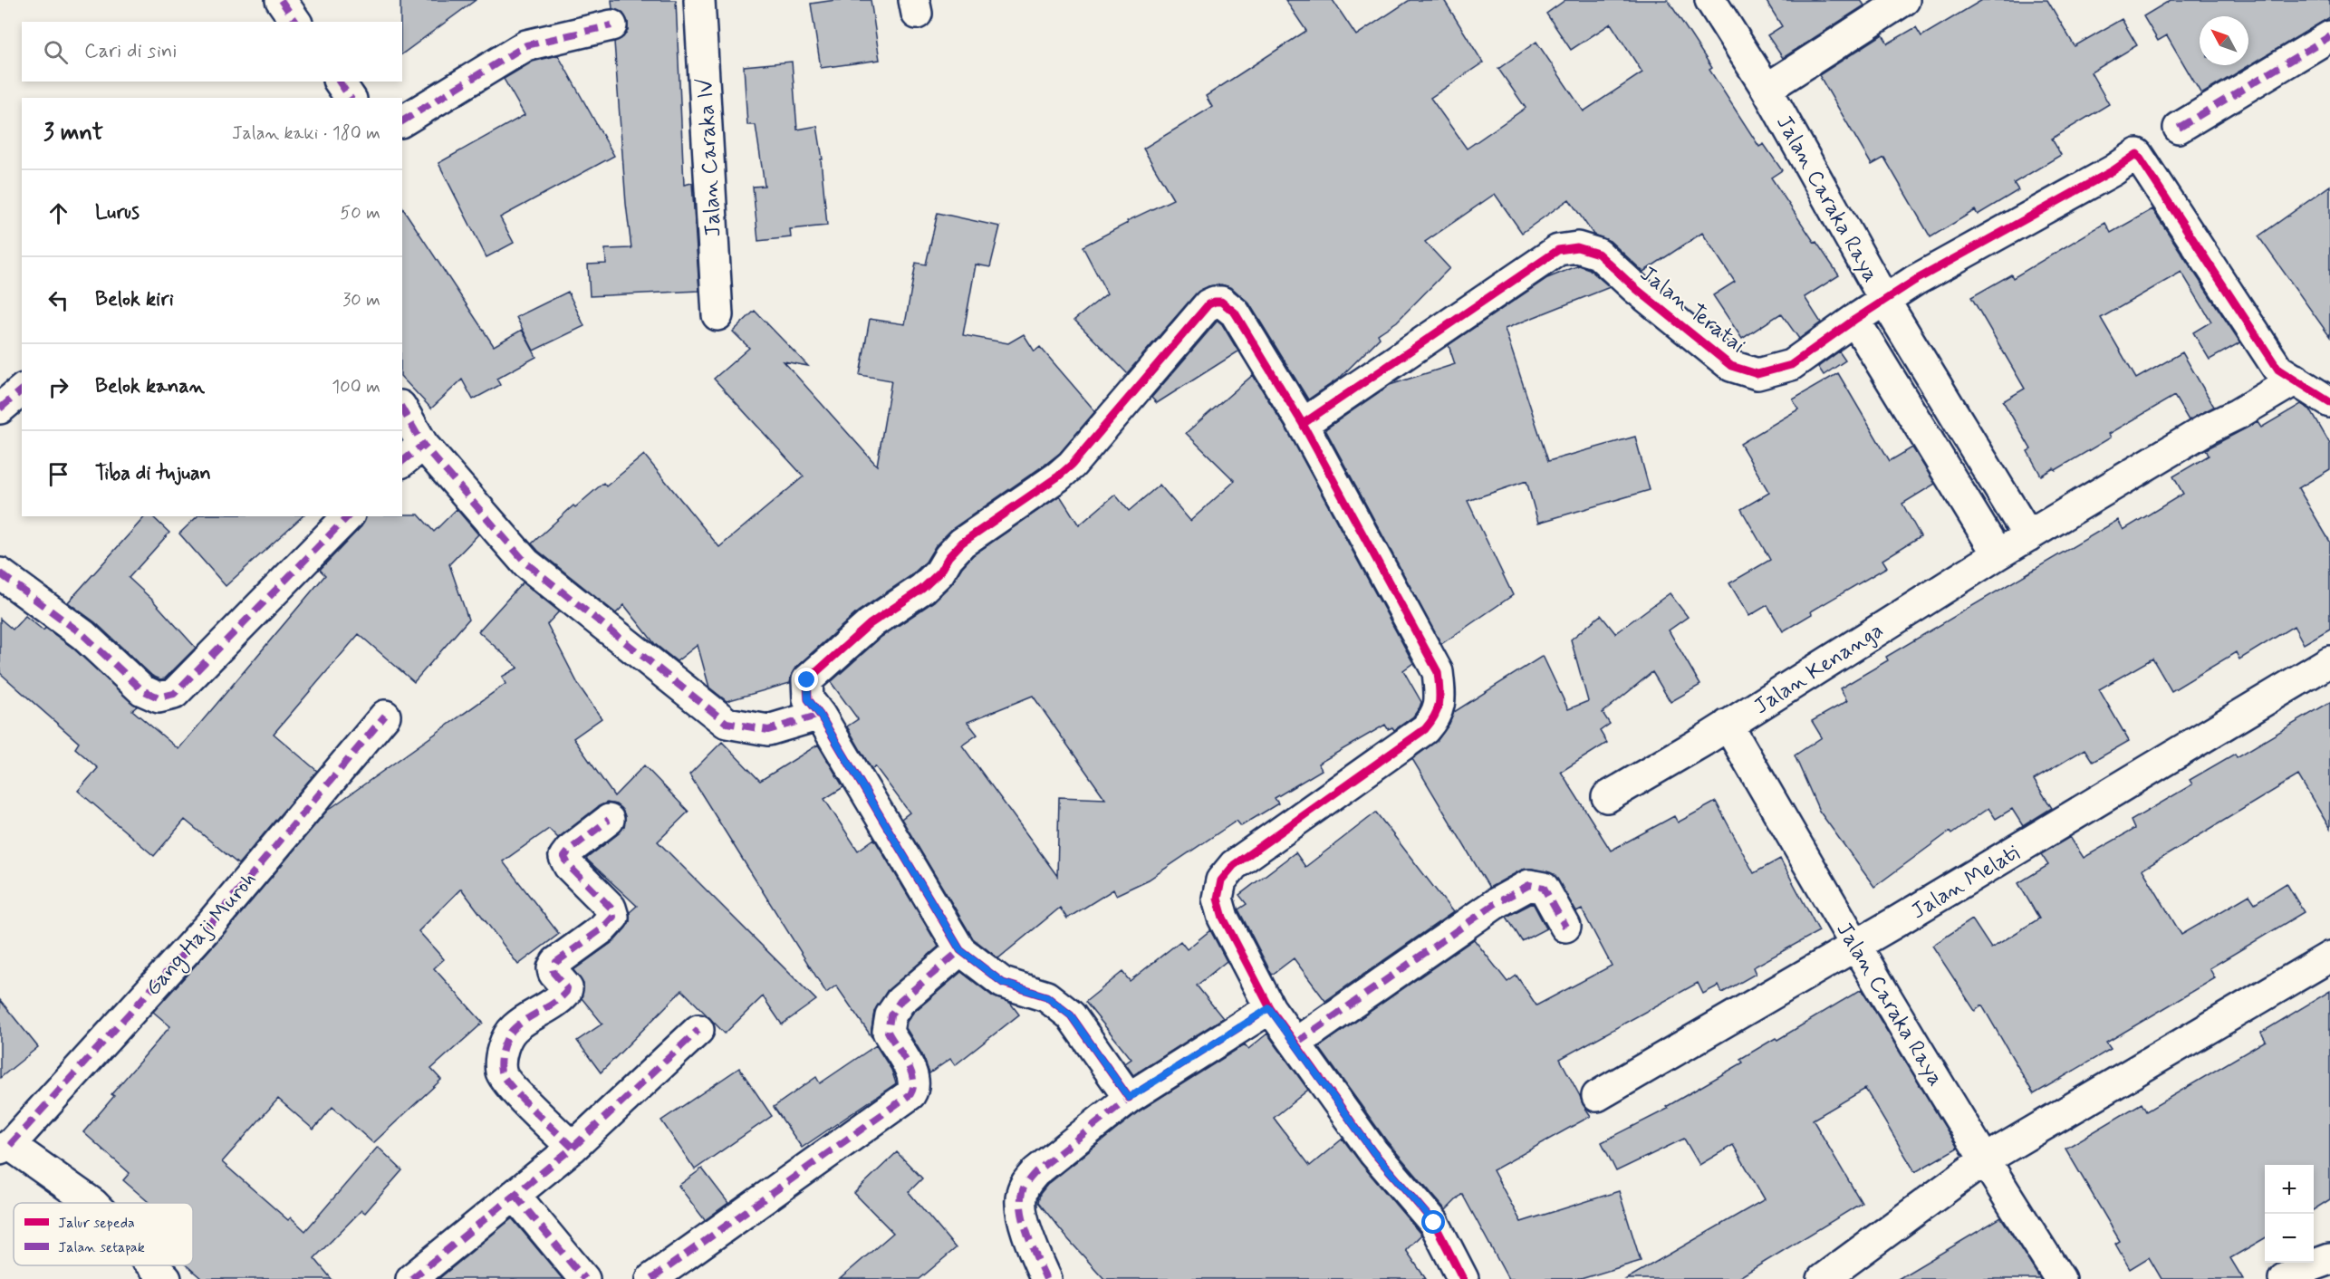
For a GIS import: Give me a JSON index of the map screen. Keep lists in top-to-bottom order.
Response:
{
  "streets": {
    "street": [
      "Jalan Caraka IV",
      "Jalan Caraka Raya",
      "Jalan Teratai",
      "Jalan Kenanga",
      "Jalan Melati",
      "Gang Haji Muroh"
    ]
  },
  "crossings": [
    ["Jalan Caraka Raya", "Jalan Teratai"],
    ["Jalan Caraka Raya", "Jalan Kenanga"],
    ["Jalan Caraka Raya", "Jalan Melati"],
    ["Jalan Teratai", "Jalan Kenanga"]
  ],
  "legend": ["Jalur sepeda", "Jalan setapak"],
  "north": "top left",
  "page": {
    "search": "Cari di sini",
    "heading": ["3 mnt", "Jalan kaki · 180 m"],
    "list": [
      ["Lurus", "50 m"],
      ["Belok kiri", "30 m"],
      ["Belok kanan", "100 m"],
      "Tiba di tujuan"
    ],
    "map_buttons": ["+", "−"]
  }
}
